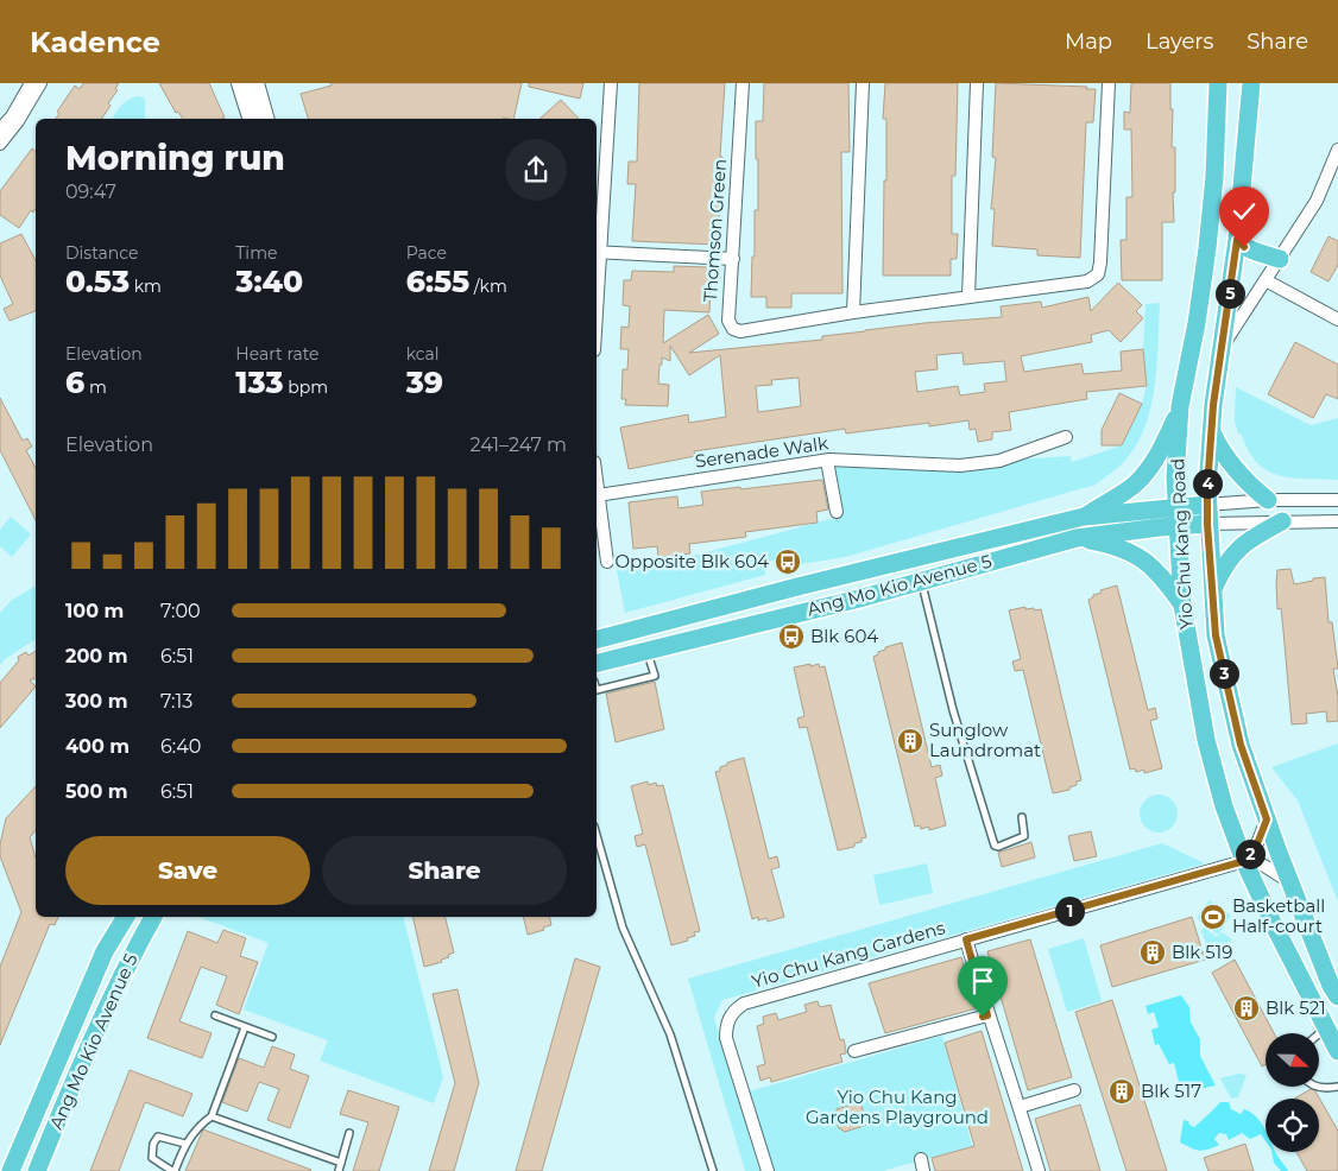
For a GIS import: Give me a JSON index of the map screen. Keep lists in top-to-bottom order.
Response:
{
  "streets": {
    "main road": ["Yio Chu Kang Road", "Ang Mo Kio Avenue 5"],
    "street": ["Thomson Green", "Serenade Walk", "Yio Chu Kang Gardens"]
  },
  "crossings": [
    ["Yio Chu Kang Road", "Ang Mo Kio Avenue 5"],
    ["Yio Chu Kang Road", "Yio Chu Kang Gardens"]
  ],
  "parks": ["Yio Chu Kang Gardens Playground"],
  "places": {
    "bus stop": ["Opposite Blk 604", "Blk 604"],
    "building": [
      "Sunglow Laundromat",
      "Blk 519",
      "Blk 521",
      "Blk 517"
    ],
    "sports": ["Basketball Half-court"]
  },
  "north": "right",
  "page": {
    "header": "Kadence",
    "nav": ["Map", "Layers", "Share"],
    "heading": ["Morning run", "09:47"],
    "stats": [
      ["Distance", "0.53 km"],
      ["Time", "3:40"],
      ["Pace", "6:55 /km"],
      ["Elevation", "6 m"],
      ["Heart rate", "133 bpm"],
      ["kcal", "39"]
    ],
    "pins": [
      "5",
      "4",
      "3",
      "2",
      "1"
    ],
    "chart": ["Elevation", "241–247 m"],
    "list": [
      {
        "name": "100 m",
        "note": "7:00"
      },
      {
        "name": "200 m",
        "note": "6:51"
      },
      {
        "name": "300 m",
        "note": "7:13"
      },
      {
        "name": "400 m",
        "note": "6:40"
      },
      {
        "name": "500 m",
        "note": "6:51"
      }
    ],
    "buttons": ["Save", "Share"]
  }
}
